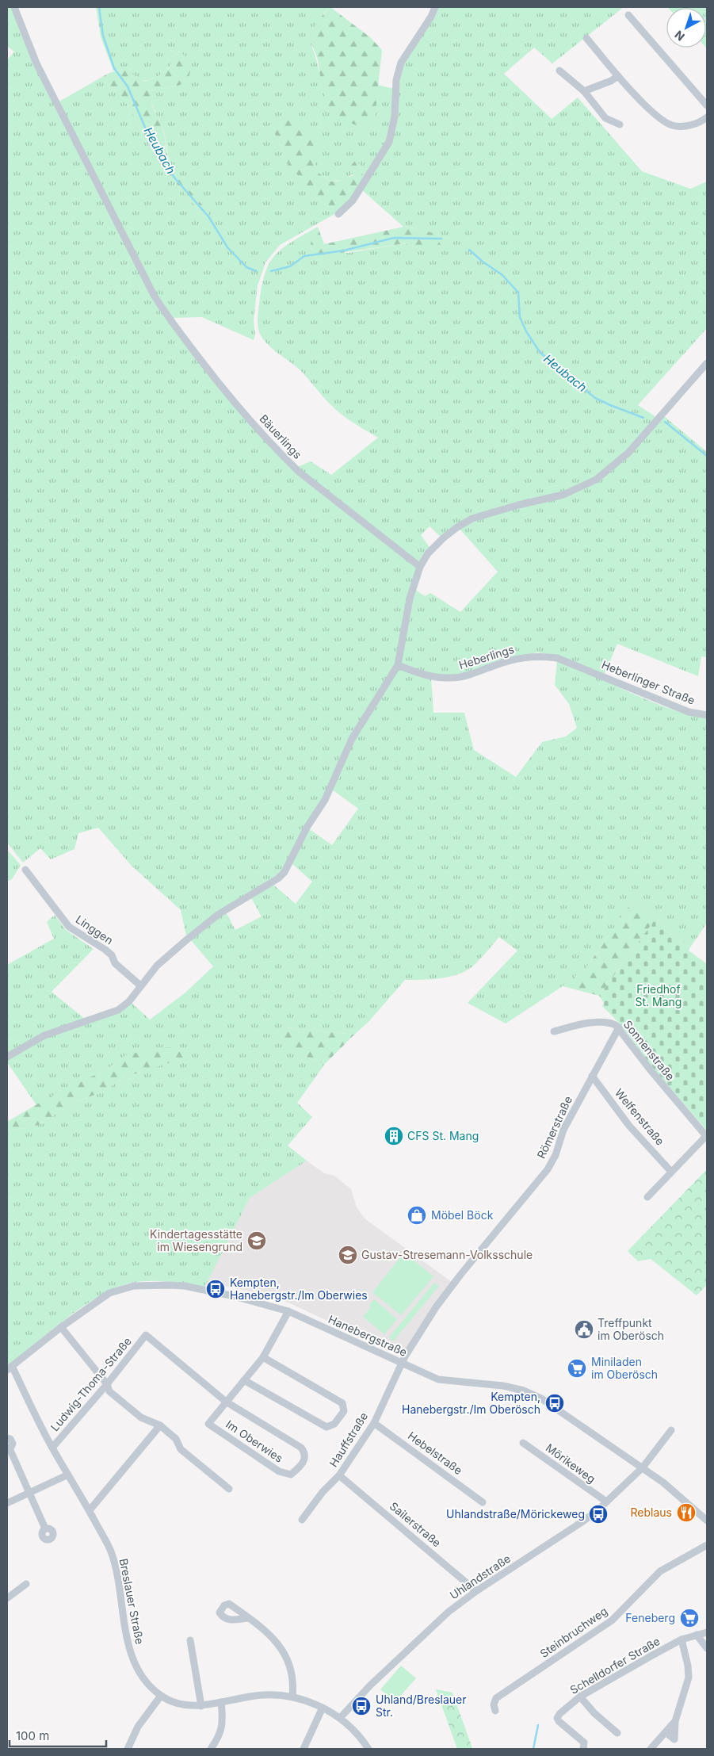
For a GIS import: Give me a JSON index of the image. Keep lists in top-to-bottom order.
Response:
{
  "streets": {
    "street": [
      "Bäuerlings",
      "Heberlings",
      "Heberlinger Straße",
      "Linggen",
      "Sonnenstraße",
      "Welfenstraße",
      "Römerstraße",
      "Hanebergstraße",
      "Ludwig-Thoma-Straße",
      "Hauffstraße",
      "Im Oberwies",
      "Hebelstraße",
      "Mörikeweg",
      "Sailerstraße",
      "Uhlandstraße",
      "Breslauer Straße",
      "Steinbruchweg",
      "Schelldorfer Straße"
    ]
  },
  "crossings": [
    ["Heberlings", "Heberlinger Straße"],
    ["Sonnenstraße", "Römerstraße"],
    ["Welfenstraße", "Römerstraße"],
    ["Römerstraße", "Hanebergstraße"],
    ["Römerstraße", "Hauffstraße"],
    ["Hanebergstraße", "Hauffstraße"],
    ["Hanebergstraße", "Im Oberwies"],
    ["Hanebergstraße", "Uhlandstraße"],
    ["Hanebergstraße", "Breslauer Straße"],
    ["Ludwig-Thoma-Straße", "Im Oberwies"],
    ["Ludwig-Thoma-Straße", "Breslauer Straße"],
    ["Hauffstraße", "Hebelstraße"],
    ["Hauffstraße", "Sailerstraße"],
    ["Mörikeweg", "Uhlandstraße"],
    ["Sailerstraße", "Uhlandstraße"],
    ["Uhlandstraße", "Breslauer Straße"]
  ],
  "water": ["Heubach"],
  "parks": ["Friedhof St. Mang"],
  "places": {
    "building": ["CFS St. Mang"],
    "shop": ["Möbel Böck"],
    "school or university": ["Kindertagesstätte im Wiesengrund", "Gustav-Stresemann-Volksschule"],
    "bus stop": [
      "Kempten, Hanebergstr./Im Oberwies",
      "Kempten, Hanebergstr./Im Oberösch",
      "Uhlandstraße/Mörickeweg",
      "Uhland/Breslauer Str."
    ],
    "public building": ["Treffpunkt im Oberösch"],
    "supermarket": ["Miniladen im Oberösch", "Feneberg"],
    "restaurant": ["Reblaus"]
  },
  "scale_bar": "100 m",
  "north": "bottom left"
}
